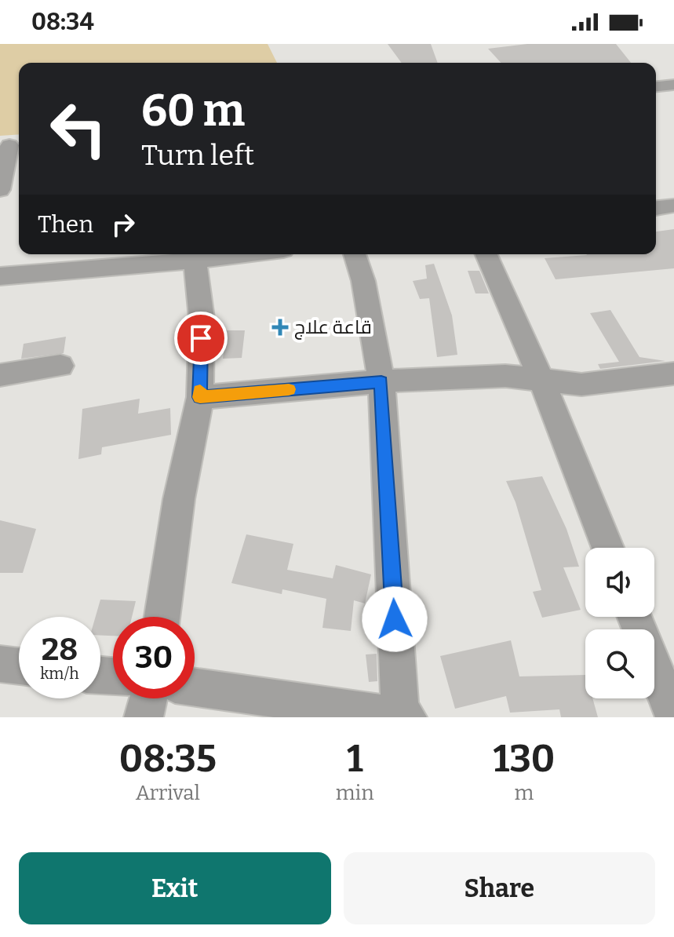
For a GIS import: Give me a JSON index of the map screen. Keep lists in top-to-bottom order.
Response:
{
  "places": {
    "health": ["قاعة علاج"]
  },
  "page": {
    "status": "08:34",
    "turn": ["60 m", "Turn left"],
    "then": "Then",
    "speed": "28 km/h",
    "limit": "30",
    "eta": [
      "08:35",
      "Arrival",
      "1",
      "min",
      "130",
      "m"
    ],
    "buttons": ["Exit", "Share"]
  }
}
